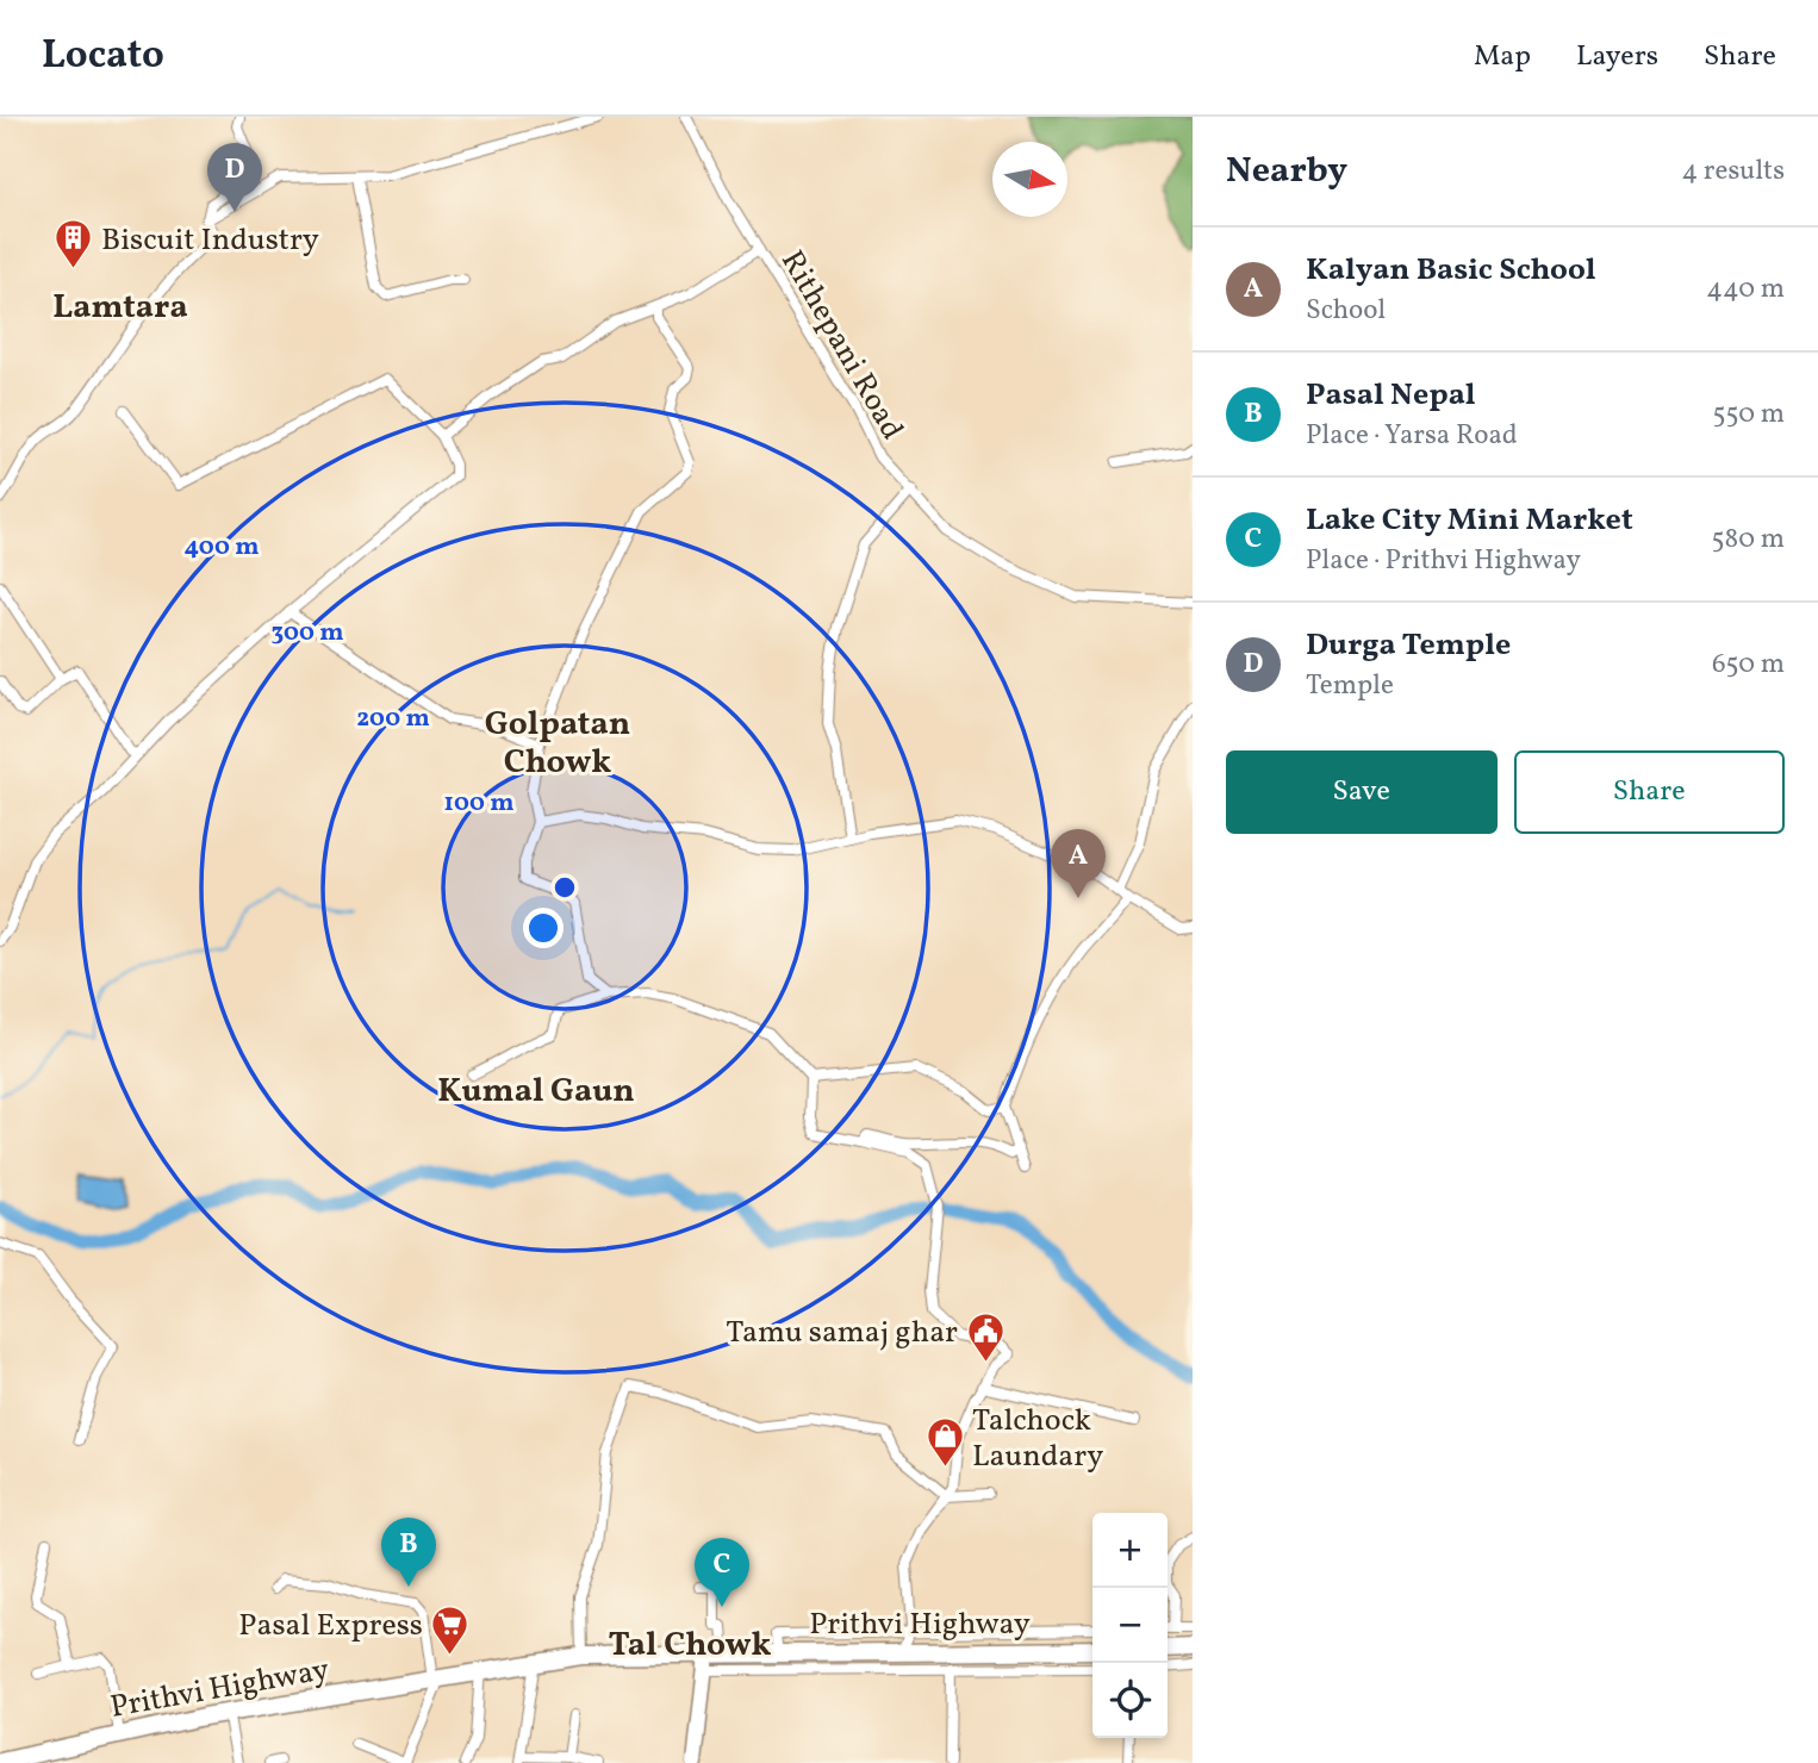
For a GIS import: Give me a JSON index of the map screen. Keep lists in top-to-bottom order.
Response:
{
  "streets": {
    "highway": ["Prithvi Highway"],
    "street": ["Rithepani Road"]
  },
  "districts": [
    "Lamtara",
    "Golpatan Chowk",
    "Kumal Gaun",
    "Tal Chowk"
  ],
  "places": {
    "building": ["Biscuit Industry"],
    "public building": ["Tamu samaj ghar"],
    "shop": ["Talchock Laundary"],
    "supermarket": ["Pasal Express"]
  },
  "north": "right",
  "page": {
    "header": "Locato",
    "nav": ["Map", "Layers", "Share"],
    "heading": ["Nearby", "4 results"],
    "pins": [
      "D",
      "A",
      "B",
      "C"
    ],
    "list": [
      {
        "mark": "A",
        "name": "Kalyan Basic School",
        "note": "School",
        "value": "440 m"
      },
      {
        "mark": "B",
        "name": "Pasal Nepal",
        "note": "Place · Yarsa Road",
        "value": "550 m"
      },
      {
        "mark": "C",
        "name": "Lake City Mini Market",
        "note": "Place · Prithvi Highway",
        "value": "580 m"
      },
      {
        "mark": "D",
        "name": "Durga Temple",
        "note": "Temple",
        "value": "650 m"
      }
    ],
    "buttons": ["Save", "Share"],
    "map_buttons": ["+", "−"]
  },
  "rings": [
    "400 m",
    "300 m",
    "200 m",
    "100 m"
  ]
}
